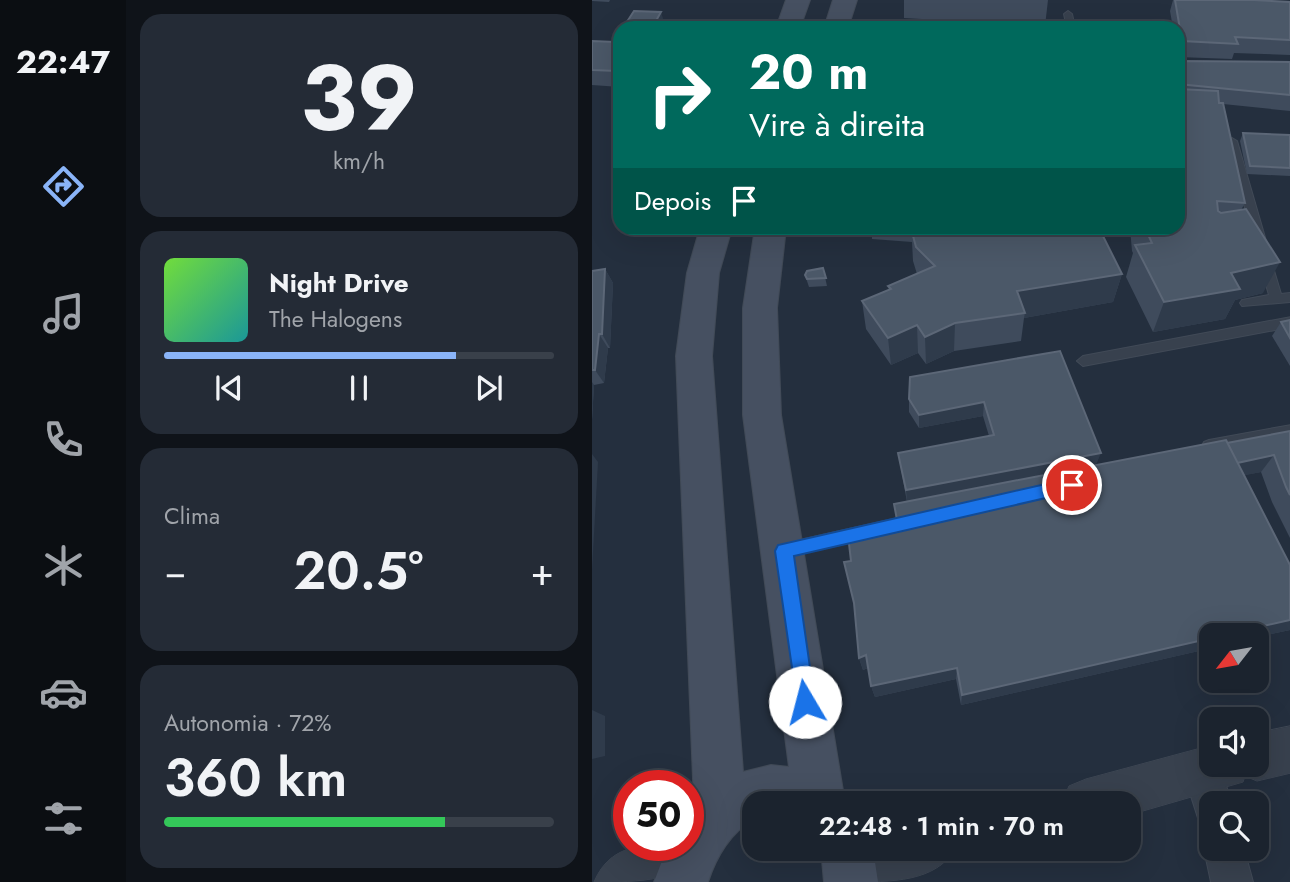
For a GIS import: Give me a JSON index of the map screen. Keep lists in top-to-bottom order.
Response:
{
  "north": "bottom left",
  "page": {
    "tabs": "22:47",
    "tile": [
      ["39", "km/h"],
      "Clima",
      ["Autonomia · 72%", "360 km"]
    ],
    "turn": ["20 m", "Vire à direita"],
    "then": "Depois",
    "song": ["Night Drive", "The Halogens"],
    "heat": ["−", "20.5°", "+"],
    "limit": "50",
    "trip": "22:48 · 1 min · 70 m"
  }
}
